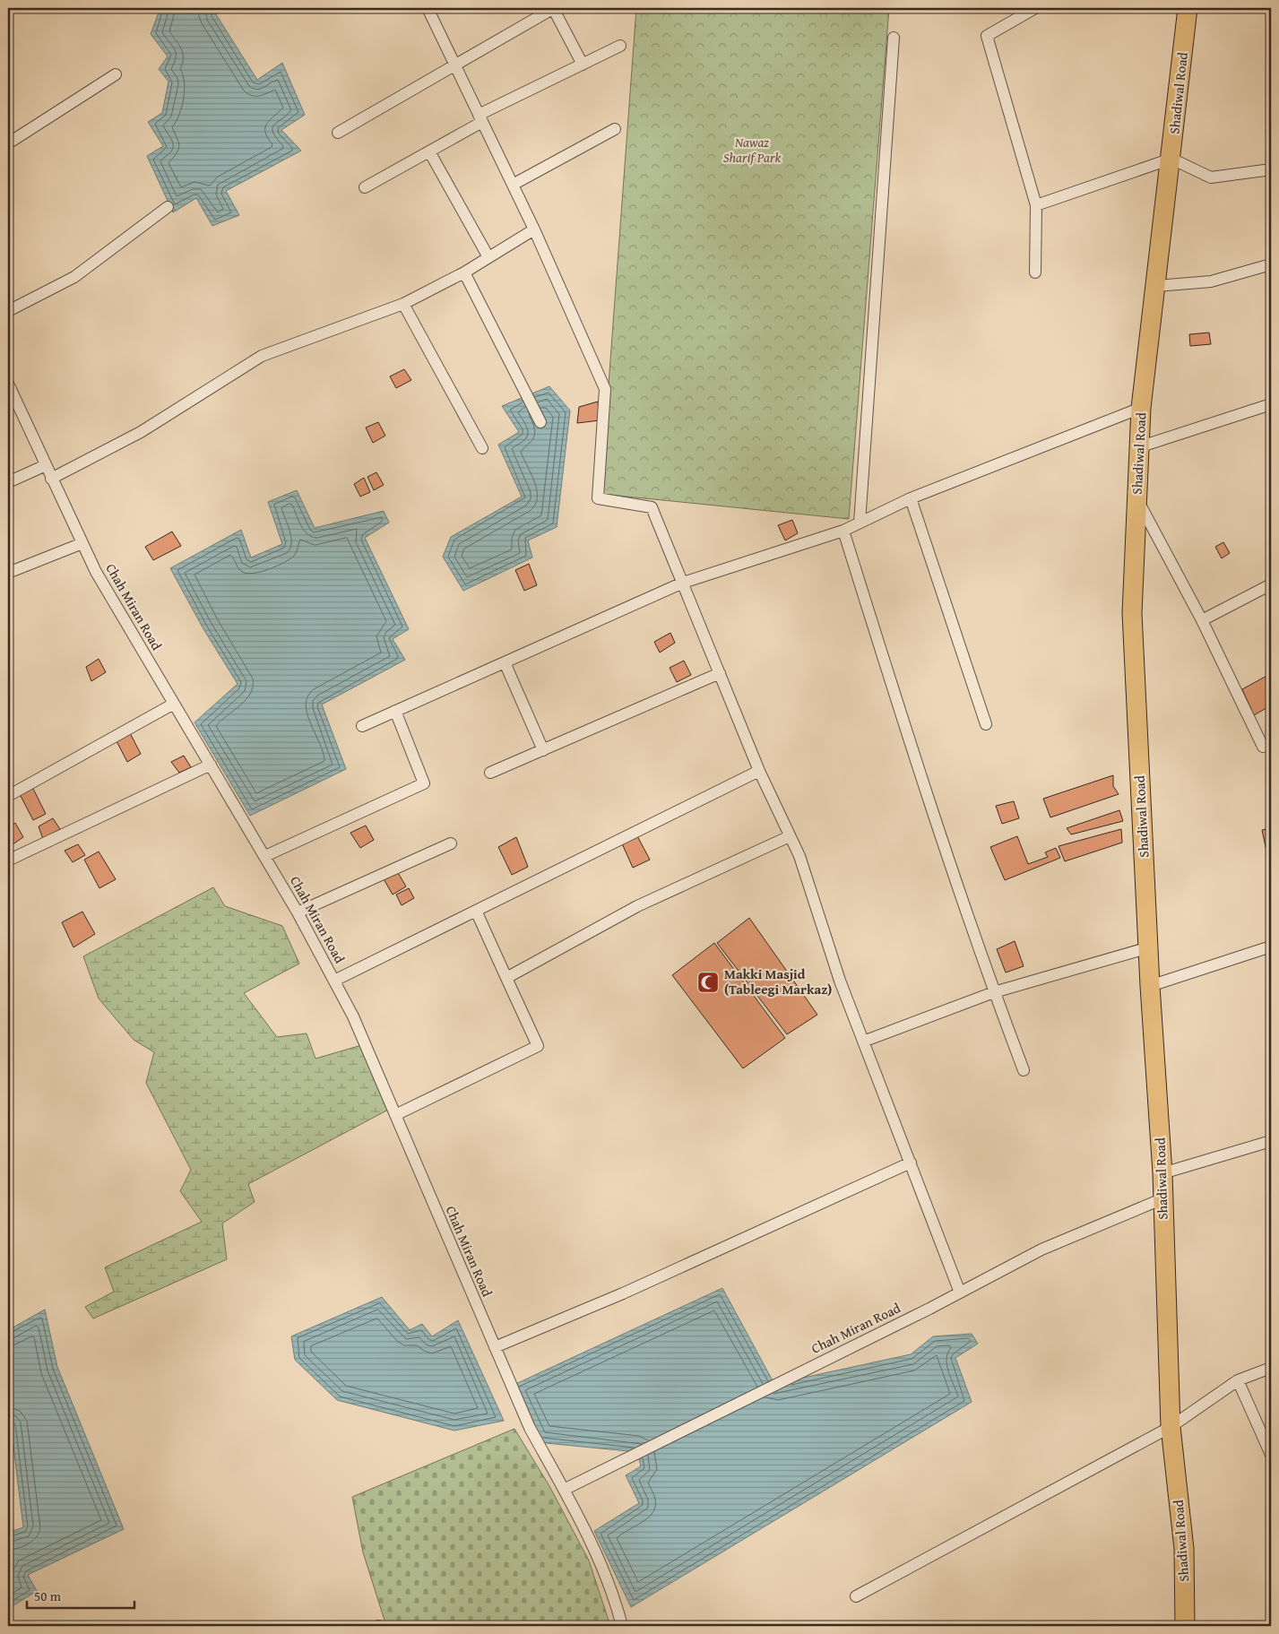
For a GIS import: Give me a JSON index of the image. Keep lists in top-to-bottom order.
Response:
{
  "streets": {
    "main road": ["Shadiwal Road"],
    "street": ["Chah Miran Road"]
  },
  "crossings": [
    ["Shadiwal Road", "Chah Miran Road"]
  ],
  "parks": ["Nawaz Sharif Park"],
  "places": {
    "mosque": ["Makki Masjid (Tableegi Markaz)"]
  },
  "scale_bar": "50 m"
}
